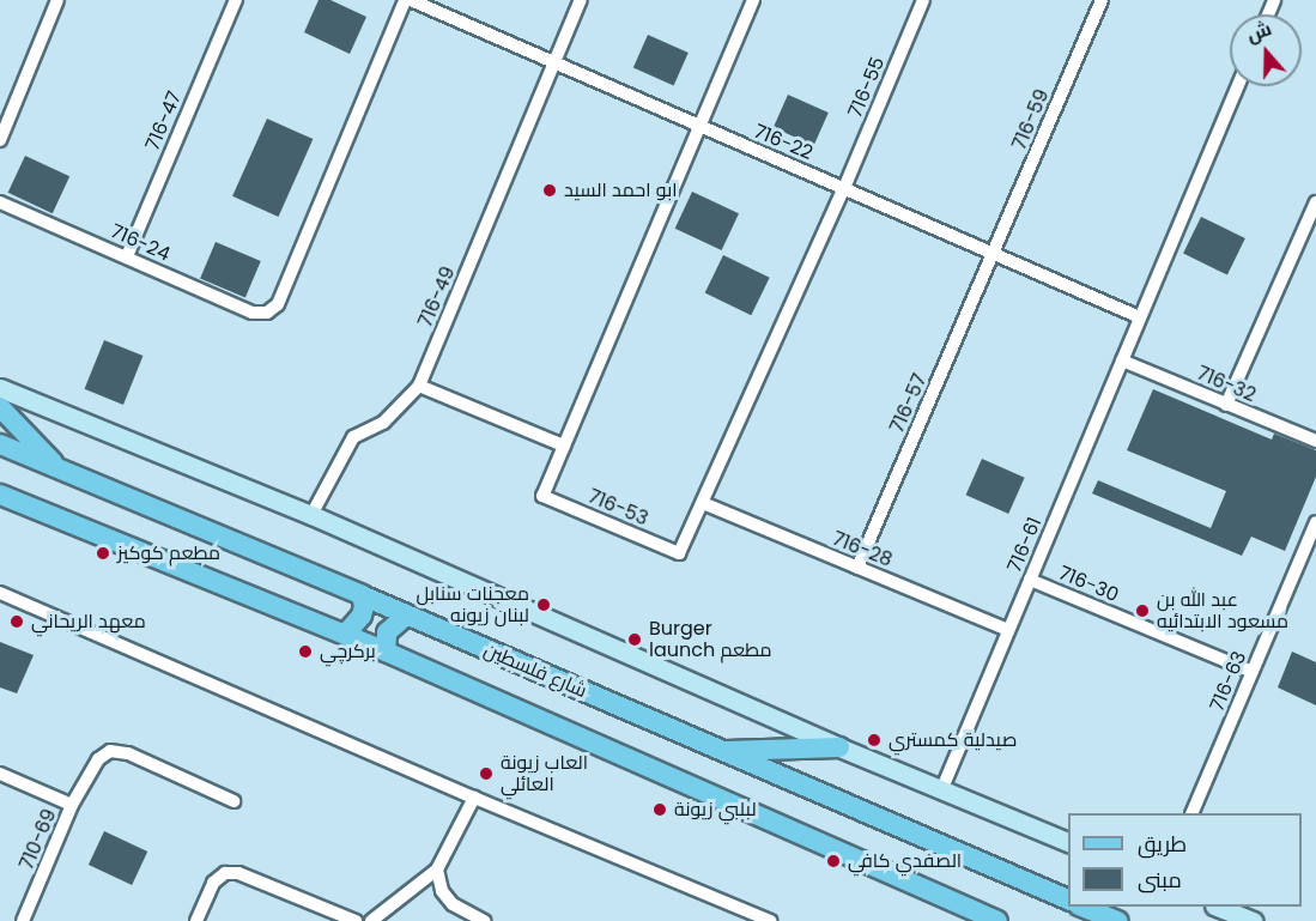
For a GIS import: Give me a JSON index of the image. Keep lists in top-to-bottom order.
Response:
{
  "streets": {
    "main road": ["شارع فلسطين"],
    "street": [
      "716-55",
      "716-59",
      "716-47",
      "716-22",
      "716-24",
      "716-49",
      "716-32",
      "716-57",
      "716-53",
      "716-61",
      "716-28",
      "716-30",
      "716-63",
      "710-69"
    ]
  },
  "crossings": [
    ["716-55", "716-22"],
    ["716-55", "716-53"],
    ["716-59", "716-22"],
    ["716-59", "716-57"],
    ["716-47", "716-24"],
    ["716-22", "716-49"],
    ["716-22", "716-57"],
    ["716-22", "716-53"],
    ["716-22", "716-61"],
    ["716-32", "716-61"],
    ["716-57", "716-28"],
    ["716-53", "716-28"],
    ["716-61", "716-28"],
    ["716-61", "716-30"],
    ["716-30", "716-63"]
  ],
  "places": [
    "ابو احمد السيد",
    "مطعم كوكيز",
    "معجنات سنابل لبنان زيونه",
    "عبد الله بن مسعود الابتدائيه",
    "معهد الريحاني",
    "Burger launch مطعم",
    "بركرچي",
    "صيدلية كمستري",
    "العاب زيونة العائلي",
    "لبلبي زيونة",
    "الصفدي كافي"
  ],
  "legend": ["طريق", "مبنى"],
  "north": "top"
}
